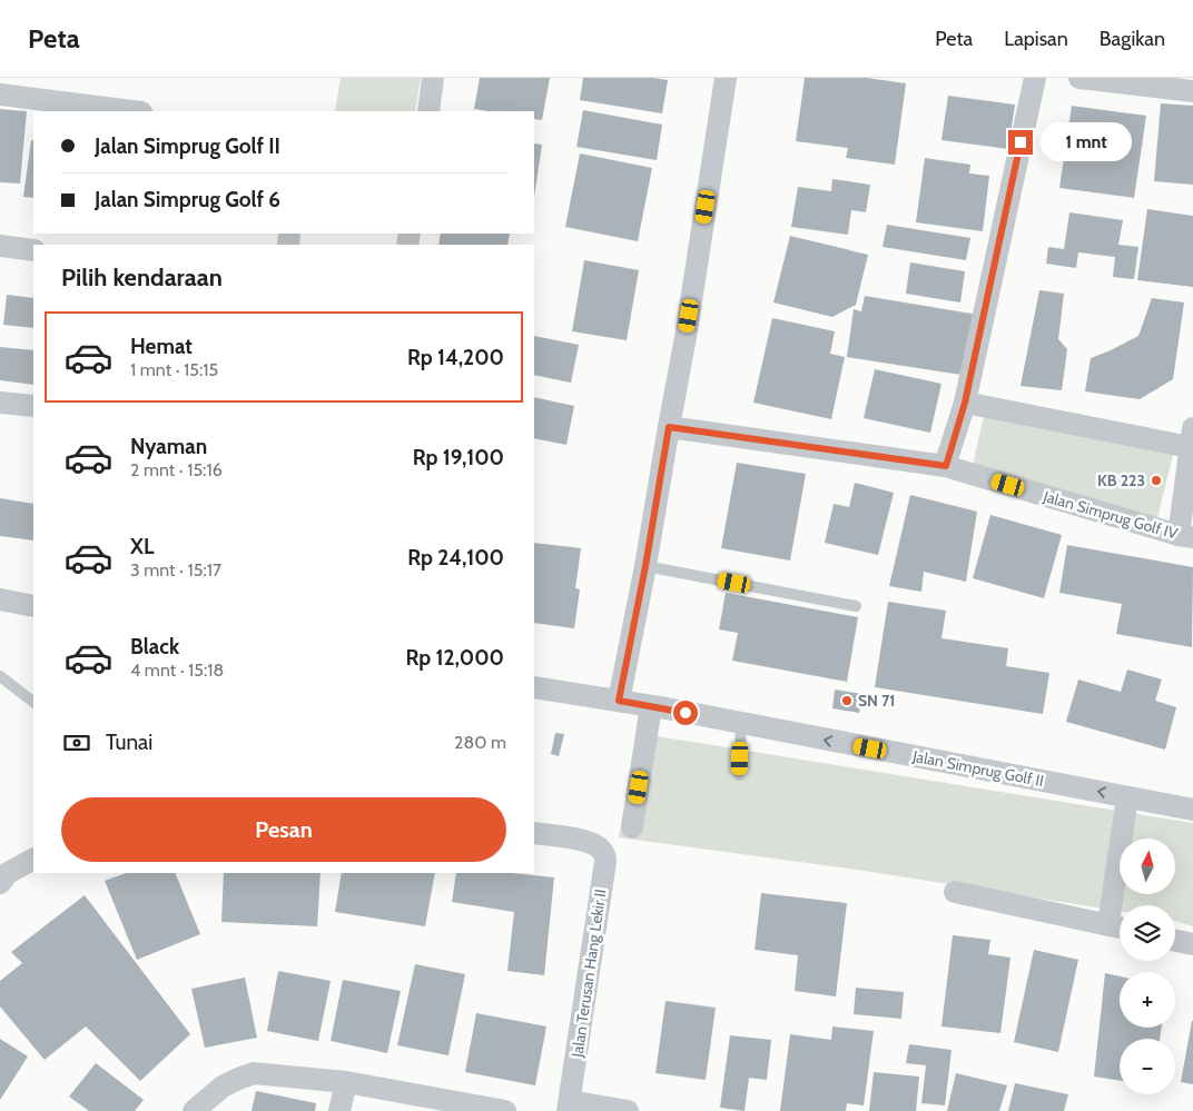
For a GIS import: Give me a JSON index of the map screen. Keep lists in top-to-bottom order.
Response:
{
  "streets": {
    "street": ["Jalan Simprug Golf IV", "Jalan Simprug Golf II", "Jalan Terusan Hang Lekir II"]
  },
  "places": ["KB 223", "SN 71"],
  "north": "top",
  "page": {
    "header": "Peta",
    "nav": ["Peta", "Lapisan", "Bagikan"],
    "banner": ["Jalan Simprug Golf II", "Jalan Simprug Golf 6"],
    "bubble": "1 mnt",
    "heading": "Pilih kendaraan",
    "list": [
      {
        "name": "Hemat",
        "note": "1 mnt · 15:15",
        "value": "Rp 14,200"
      },
      {
        "name": "Nyaman",
        "note": "2 mnt · 15:16",
        "value": "Rp 19,100"
      },
      {
        "name": "XL",
        "note": "3 mnt · 15:17",
        "value": "Rp 24,100"
      },
      {
        "name": "Black",
        "note": "4 mnt · 15:18",
        "value": "Rp 12,000"
      }
    ],
    "pay": ["Tunai", "280 m"],
    "buttons": "Pesan",
    "map_buttons": ["+", "−"]
  }
}
